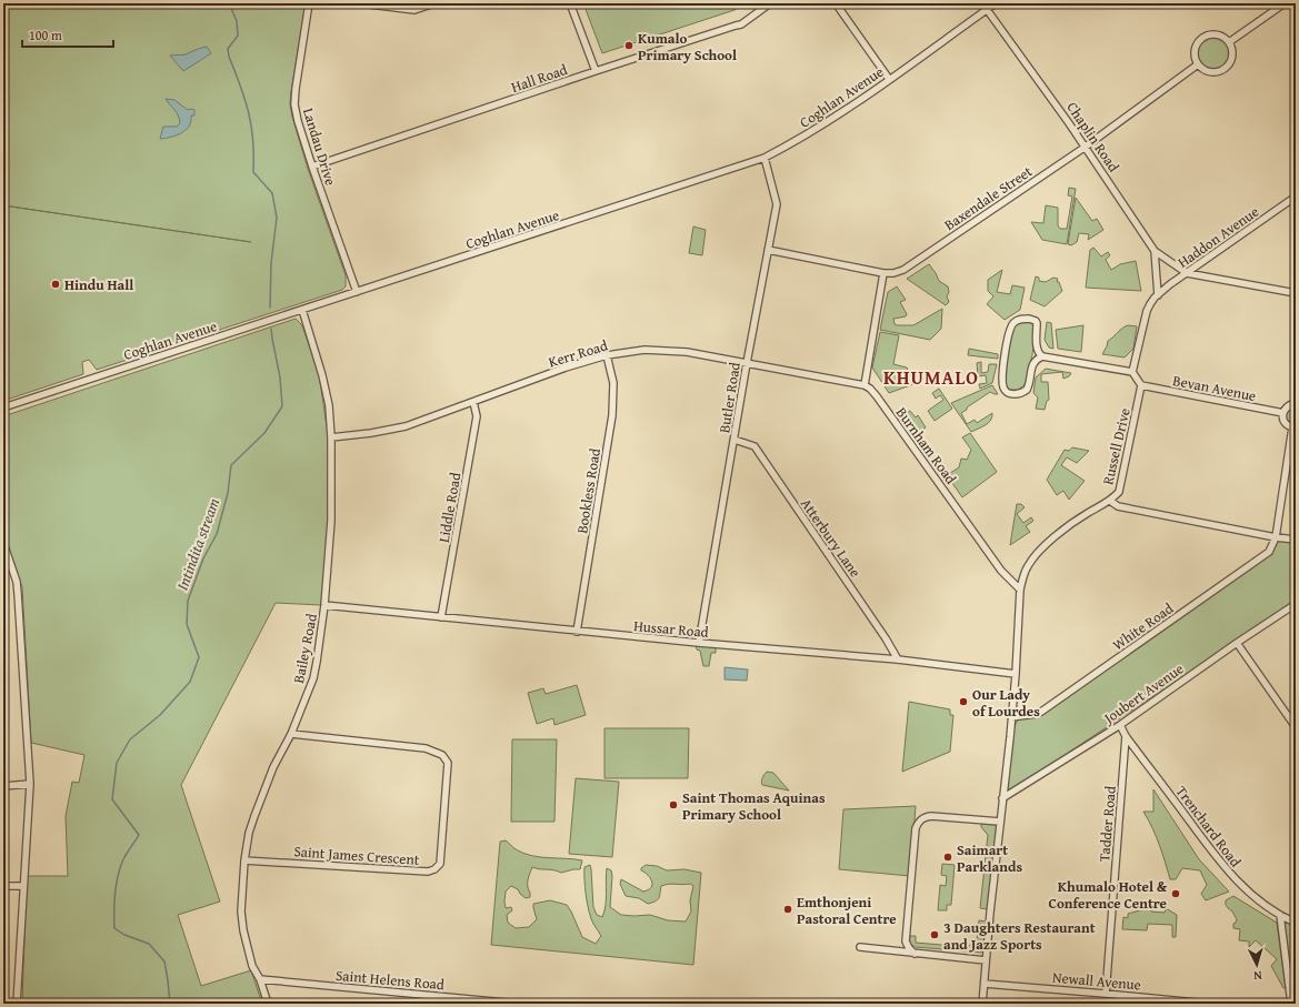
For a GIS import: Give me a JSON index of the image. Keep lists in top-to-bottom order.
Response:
{
  "streets": {
    "street": [
      "Hall Road",
      "Coghlan Avenue",
      "Chaplin Road",
      "Landau Drive",
      "Baxendale Street",
      "Haddon Avenue",
      "Kerr Road",
      "Bevan Avenue",
      "Butler Road",
      "Burnham Road",
      "Russell Drive",
      "Bookless Road",
      "Liddle Road",
      "Atterbury Lane",
      "White Road",
      "Hussar Road",
      "Bailey Road",
      "Joubert Avenue",
      "Tadder Road",
      "Trenchard Road",
      "Saint James Crescent",
      "Saint Helens Road",
      "Newall Avenue"
    ]
  },
  "crossings": [
    ["Hall Road", "Landau Drive"],
    ["Coghlan Avenue", "Chaplin Road"],
    ["Coghlan Avenue", "Landau Drive"],
    ["Coghlan Avenue", "Butler Road"],
    ["Coghlan Avenue", "Bailey Road"],
    ["Chaplin Road", "Baxendale Street"],
    ["Chaplin Road", "Haddon Avenue"],
    ["Baxendale Street", "Butler Road"],
    ["Kerr Road", "Butler Road"],
    ["Kerr Road", "Burnham Road"],
    ["Kerr Road", "Bookless Road"],
    ["Kerr Road", "Liddle Road"],
    ["Kerr Road", "Bailey Road"],
    ["Bevan Avenue", "Russell Drive"],
    ["Butler Road", "Atterbury Lane"],
    ["Butler Road", "Hussar Road"],
    ["Burnham Road", "Russell Drive"],
    ["Russell Drive", "White Road"],
    ["Russell Drive", "Hussar Road"],
    ["Russell Drive", "Joubert Avenue"],
    ["Russell Drive", "Newall Avenue"],
    ["Bookless Road", "Hussar Road"],
    ["Liddle Road", "Hussar Road"],
    ["Atterbury Lane", "Hussar Road"],
    ["Hussar Road", "Bailey Road"],
    ["Bailey Road", "Saint James Crescent"],
    ["Bailey Road", "Saint Helens Road"],
    ["Joubert Avenue", "Trenchard Road"],
    ["Tadder Road", "Trenchard Road"],
    ["Tadder Road", "Newall Avenue"]
  ],
  "districts": ["KHUMALO"],
  "water": ["Intindita stream"],
  "places": [
    "Kumalo Primary School",
    "Hindu Hall",
    "Our Lady of Lourdes",
    "Saint Thomas Aquinas Primary School",
    "Saimart Parklands",
    "Khumalo Hotel & Conference Centre",
    "Emthonjeni Pastoral Centre",
    "3 Daughters Restaurant and Jazz Sports"
  ],
  "scale_bar": "100 m",
  "north": "bottom"
}
